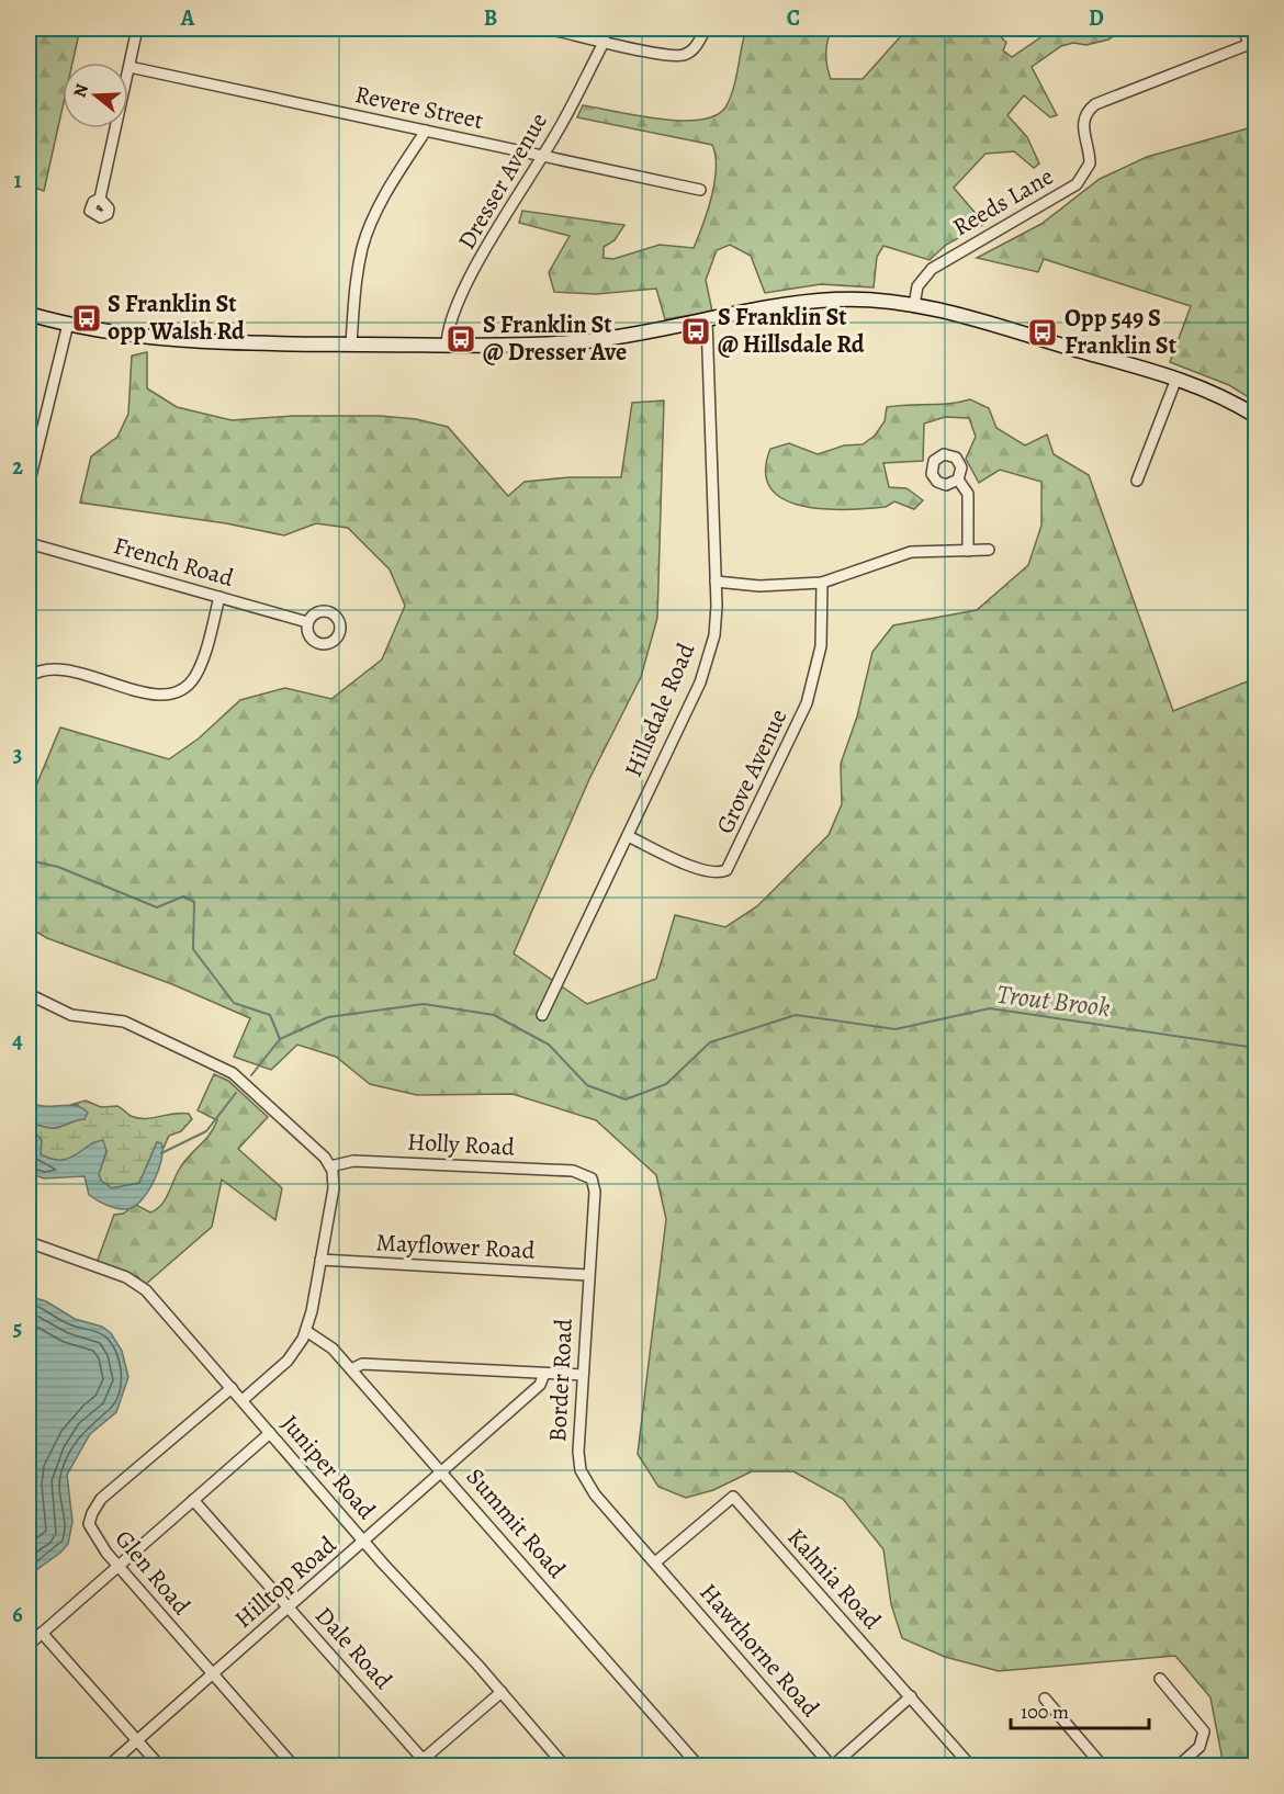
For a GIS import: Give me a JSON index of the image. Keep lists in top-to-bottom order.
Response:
{
  "streets": {
    "street": [
      "Revere Street",
      "Dresser Avenue",
      "Reeds Lane",
      "French Road",
      "Hillsdale Road",
      "Grove Avenue",
      "Holly Road",
      "Mayflower Road",
      "Border Road",
      "Juniper Road",
      "Summit Road",
      "Glen Road",
      "Kalmia Road",
      "Hilltop Road",
      "Dale Road",
      "Hawthorne Road"
    ]
  },
  "crossings": [
    ["Revere Street", "Dresser Avenue"],
    ["Hillsdale Road", "Grove Avenue"],
    ["Holly Road", "Border Road"],
    ["Mayflower Road", "Border Road"],
    ["Border Road", "Kalmia Road"],
    ["Border Road", "Hawthorne Road"],
    ["Juniper Road", "Glen Road"],
    ["Juniper Road", "Hilltop Road"],
    ["Summit Road", "Hilltop Road"],
    ["Glen Road", "Hilltop Road"],
    ["Kalmia Road", "Hawthorne Road"],
    ["Hilltop Road", "Dale Road"]
  ],
  "water": ["Trout Brook"],
  "places": {
    "bus stop": [
      "S Franklin St opp Walsh Rd",
      "S Franklin St @ Hillsdale Rd",
      "Opp 549 S Franklin St",
      "S Franklin St @ Dresser Ave"
    ]
  },
  "scale_bar": "100 m",
  "north": "left",
  "grid": {
    "columns": [
      "A",
      "B",
      "C",
      "D"
    ],
    "rows": [
      "1",
      "2",
      "3",
      "4",
      "5",
      "6"
    ]
  }
}
